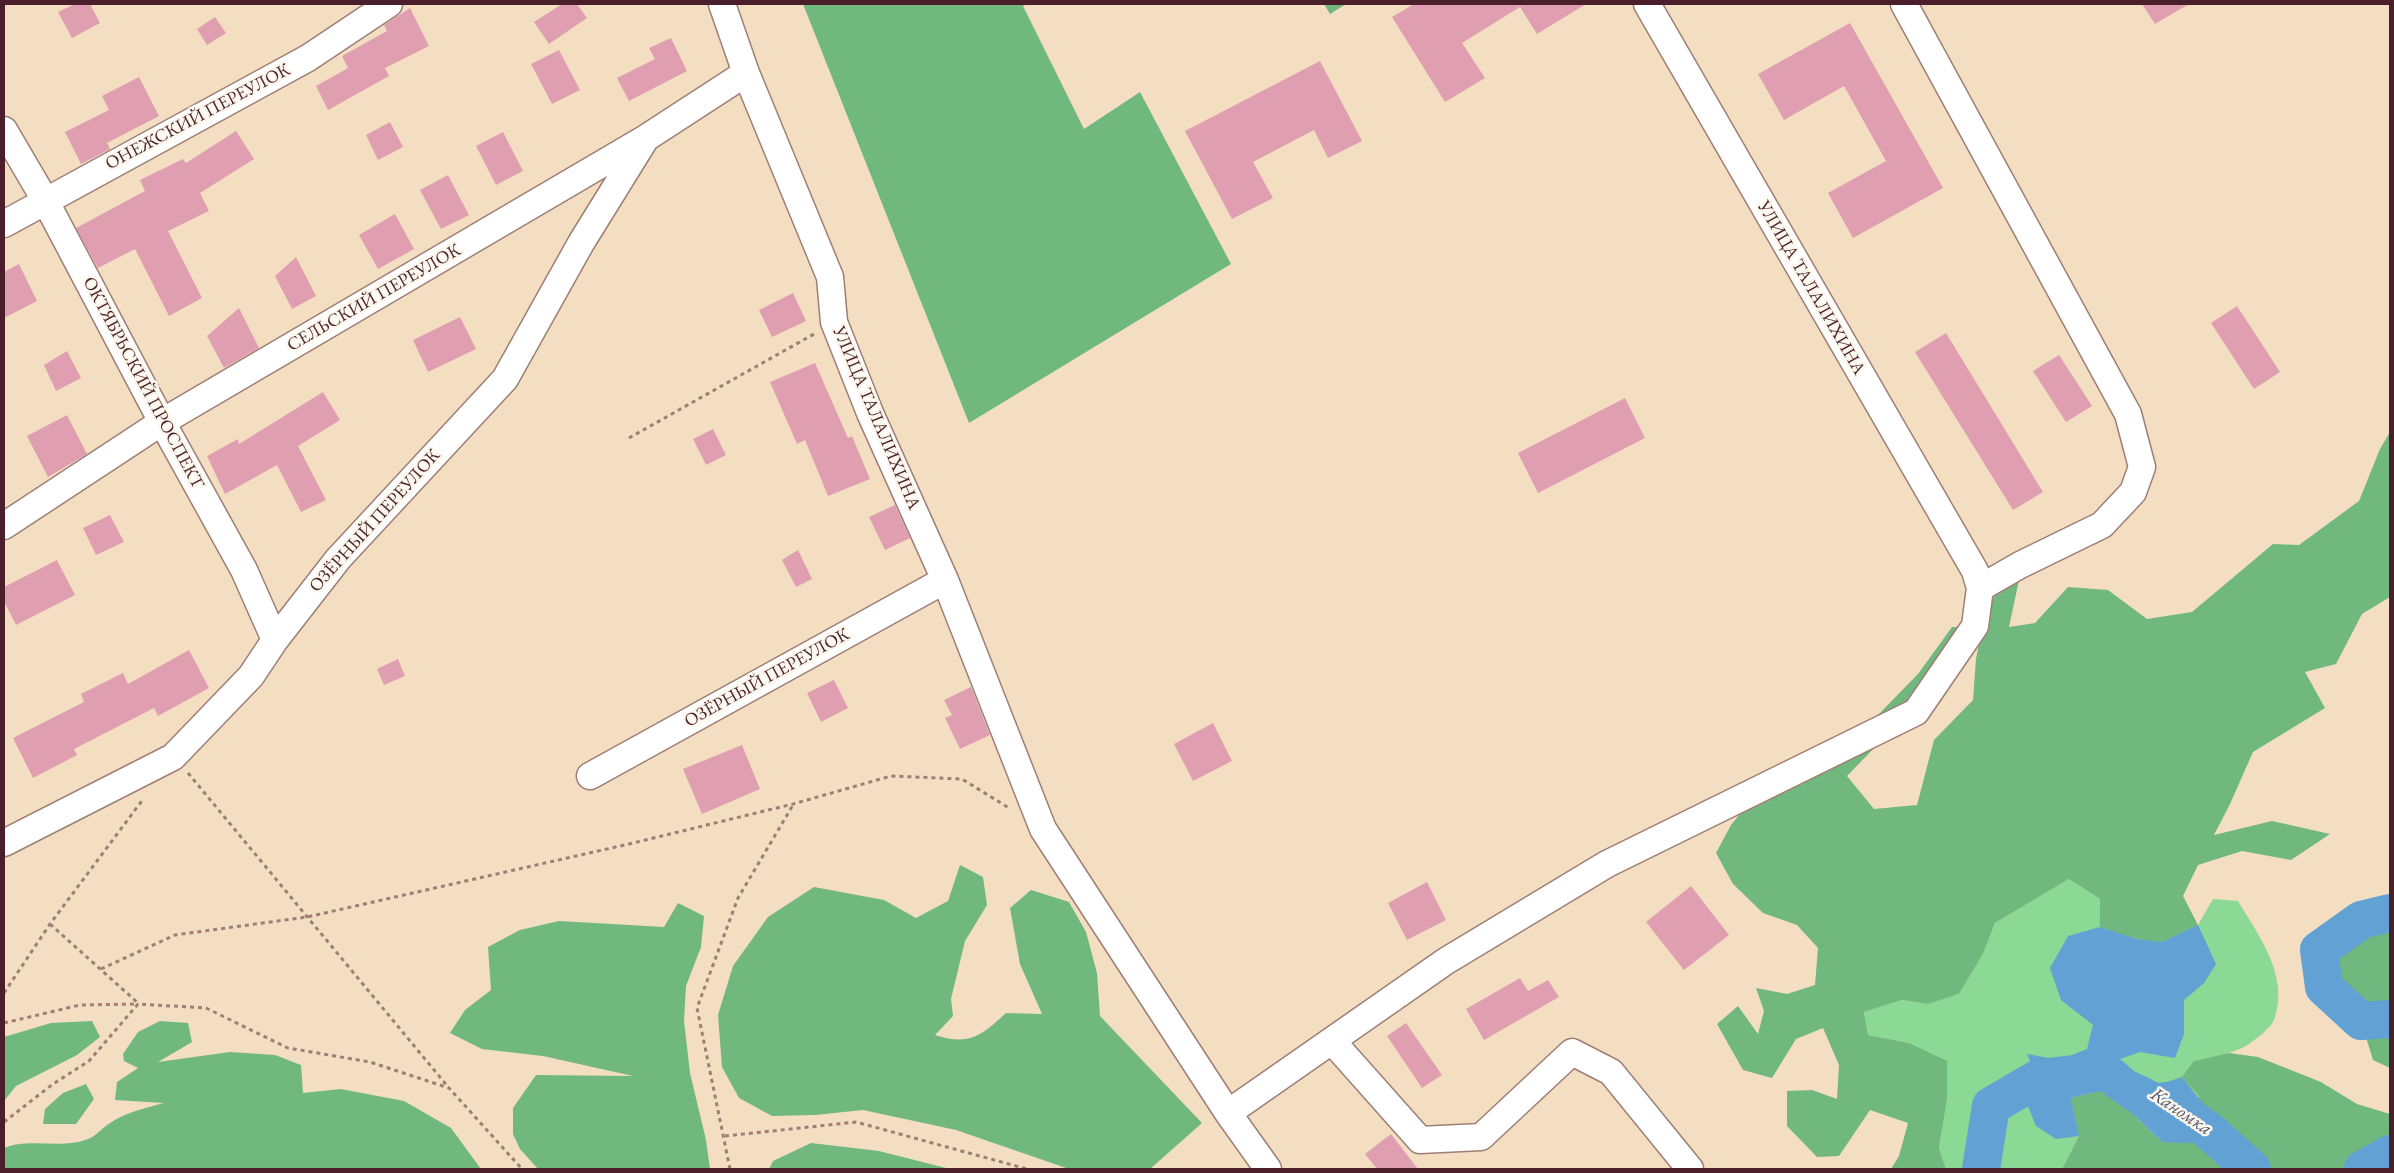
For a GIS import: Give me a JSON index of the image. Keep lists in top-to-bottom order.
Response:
{
  "streets": {
    "street": [
      "ОНЕЖСКИЙ ПЕРЕУЛОК",
      "УЛИЦА ТАЛАЛИХИНА",
      "СЕЛЬСКИЙ ПЕРЕУЛОК",
      "ОКТЯБРЬСКИЙ ПРОСПЕКТ",
      "ОЗЁРНЫЙ ПЕРЕУЛОК"
    ]
  },
  "crossings": [
    ["ОНЕЖСКИЙ ПЕРЕУЛОК", "ОКТЯБРЬСКИЙ ПРОСПЕКТ"],
    ["УЛИЦА ТАЛАЛИХИНА", "СЕЛЬСКИЙ ПЕРЕУЛОК"],
    ["УЛИЦА ТАЛАЛИХИНА", "ОЗЁРНЫЙ ПЕРЕУЛОК"],
    ["СЕЛЬСКИЙ ПЕРЕУЛОК", "ОКТЯБРЬСКИЙ ПРОСПЕКТ"],
    ["СЕЛЬСКИЙ ПЕРЕУЛОК", "ОЗЁРНЫЙ ПЕРЕУЛОК"],
    ["ОКТЯБРЬСКИЙ ПРОСПЕКТ", "ОЗЁРНЫЙ ПЕРЕУЛОК"]
  ],
  "water": ["Каномка"]
}
